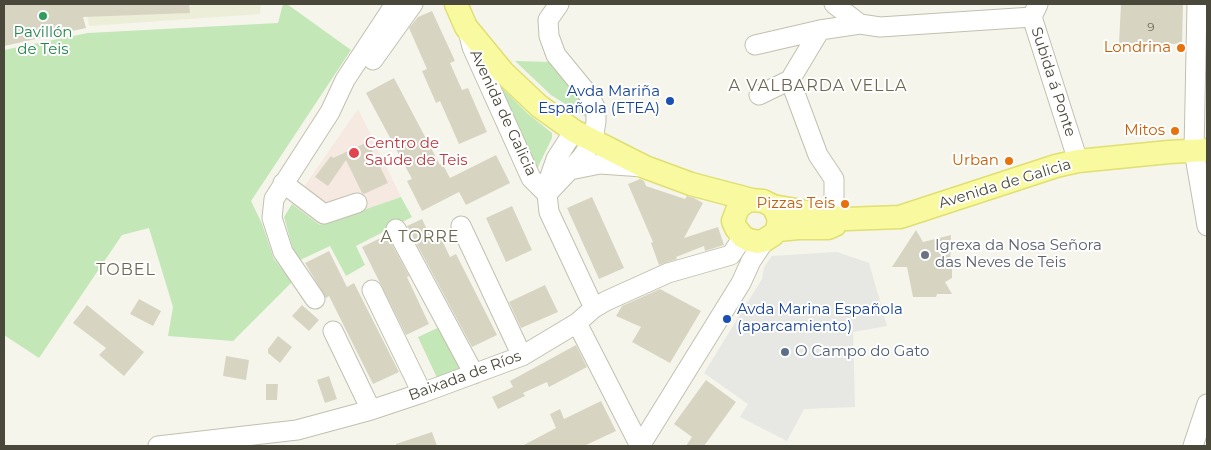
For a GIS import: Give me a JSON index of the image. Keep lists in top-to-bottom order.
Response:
{
  "streets": {
    "main road": ["Avenida de Galicia"],
    "street": ["Subida á Ponte", "Baixada de Ríos"]
  },
  "crossings": [
    ["Subida á Ponte", "Avenida de Galicia"],
    ["Avenida de Galicia", "Baixada de Ríos"]
  ],
  "districts": ["A VALBARDA VELLA", "A TORRE", "TOBEL"],
  "places": [
    "Pavillón de Teis",
    "Londrina",
    "Avda Mariña Española (ETEA)",
    "Mitos",
    "Centro de Saúde de Teis",
    "Urban",
    "Pizzas Teis",
    "Igrexa da Nosa Señora das Neves de Teis",
    "Avda Marina Española (aparcamiento)",
    "O Campo do Gato"
  ],
  "house_numbers": ["9"]
}
